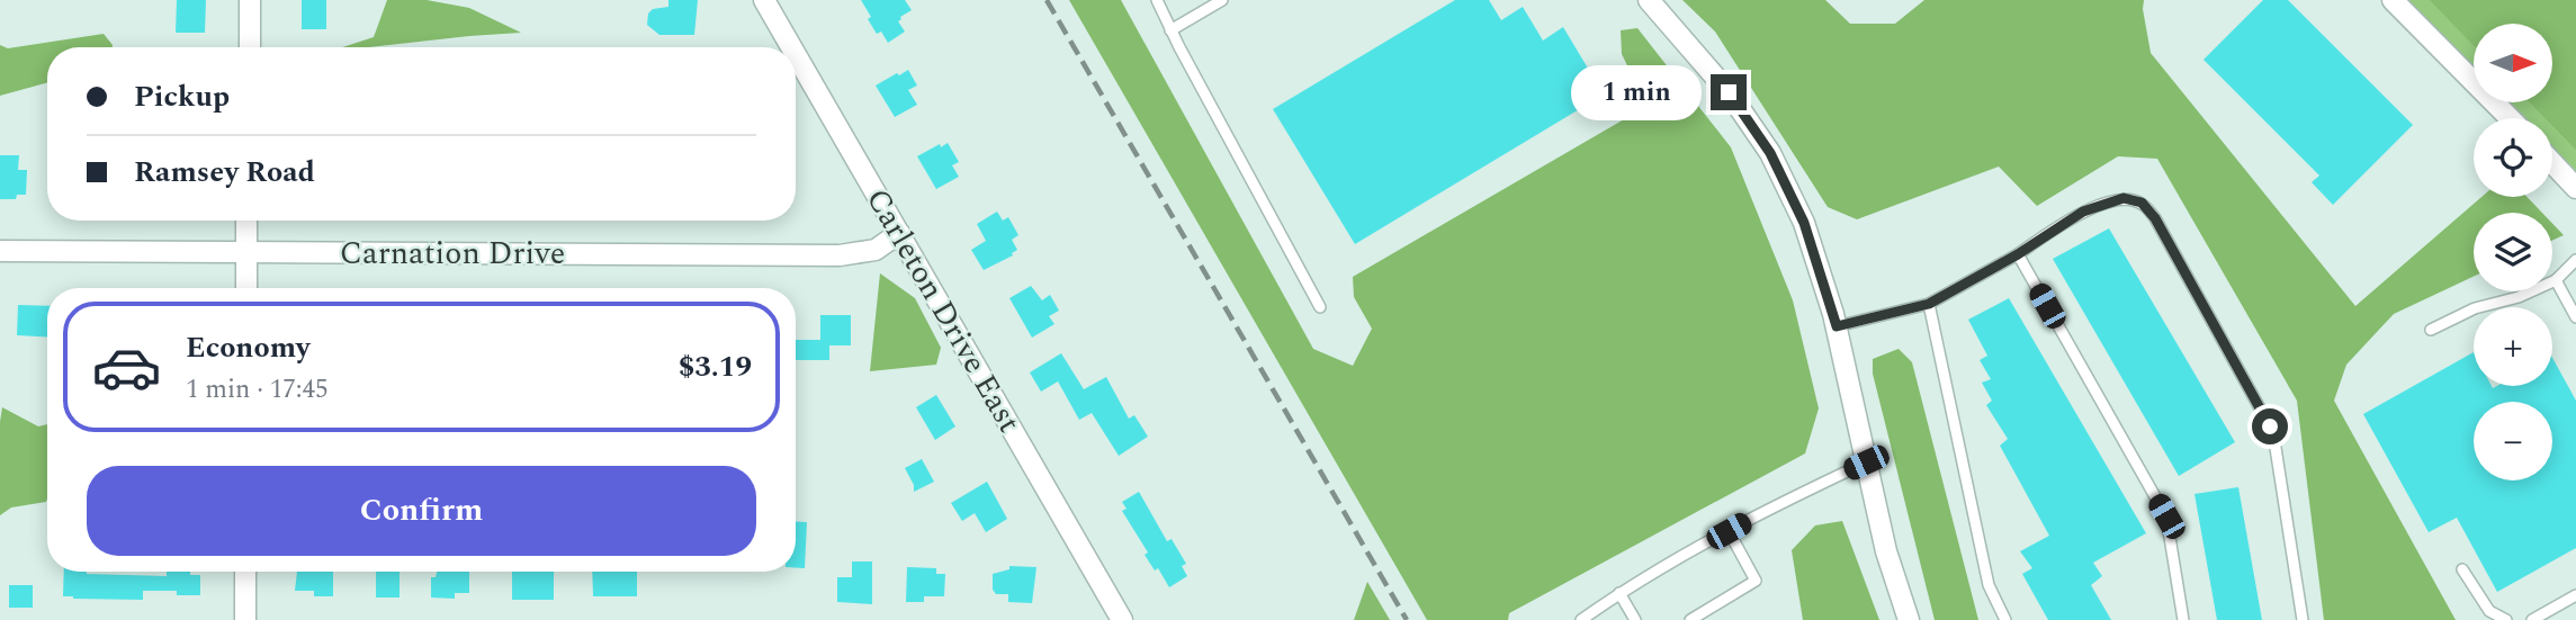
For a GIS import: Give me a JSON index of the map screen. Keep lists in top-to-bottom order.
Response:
{
  "streets": {
    "street": ["Carnation Drive", "Carleton Drive East"]
  },
  "crossings": [
    ["Carnation Drive", "Carleton Drive East"]
  ],
  "north": "right",
  "page": {
    "map_buttons": ["+", "−"],
    "banner": ["Pickup", "Ramsey Road"],
    "bubble": "1 min",
    "list": [
      {
        "name": "Economy",
        "note": "1 min · 17:45",
        "value": "$3.19"
      }
    ],
    "buttons": "Confirm"
  }
}
